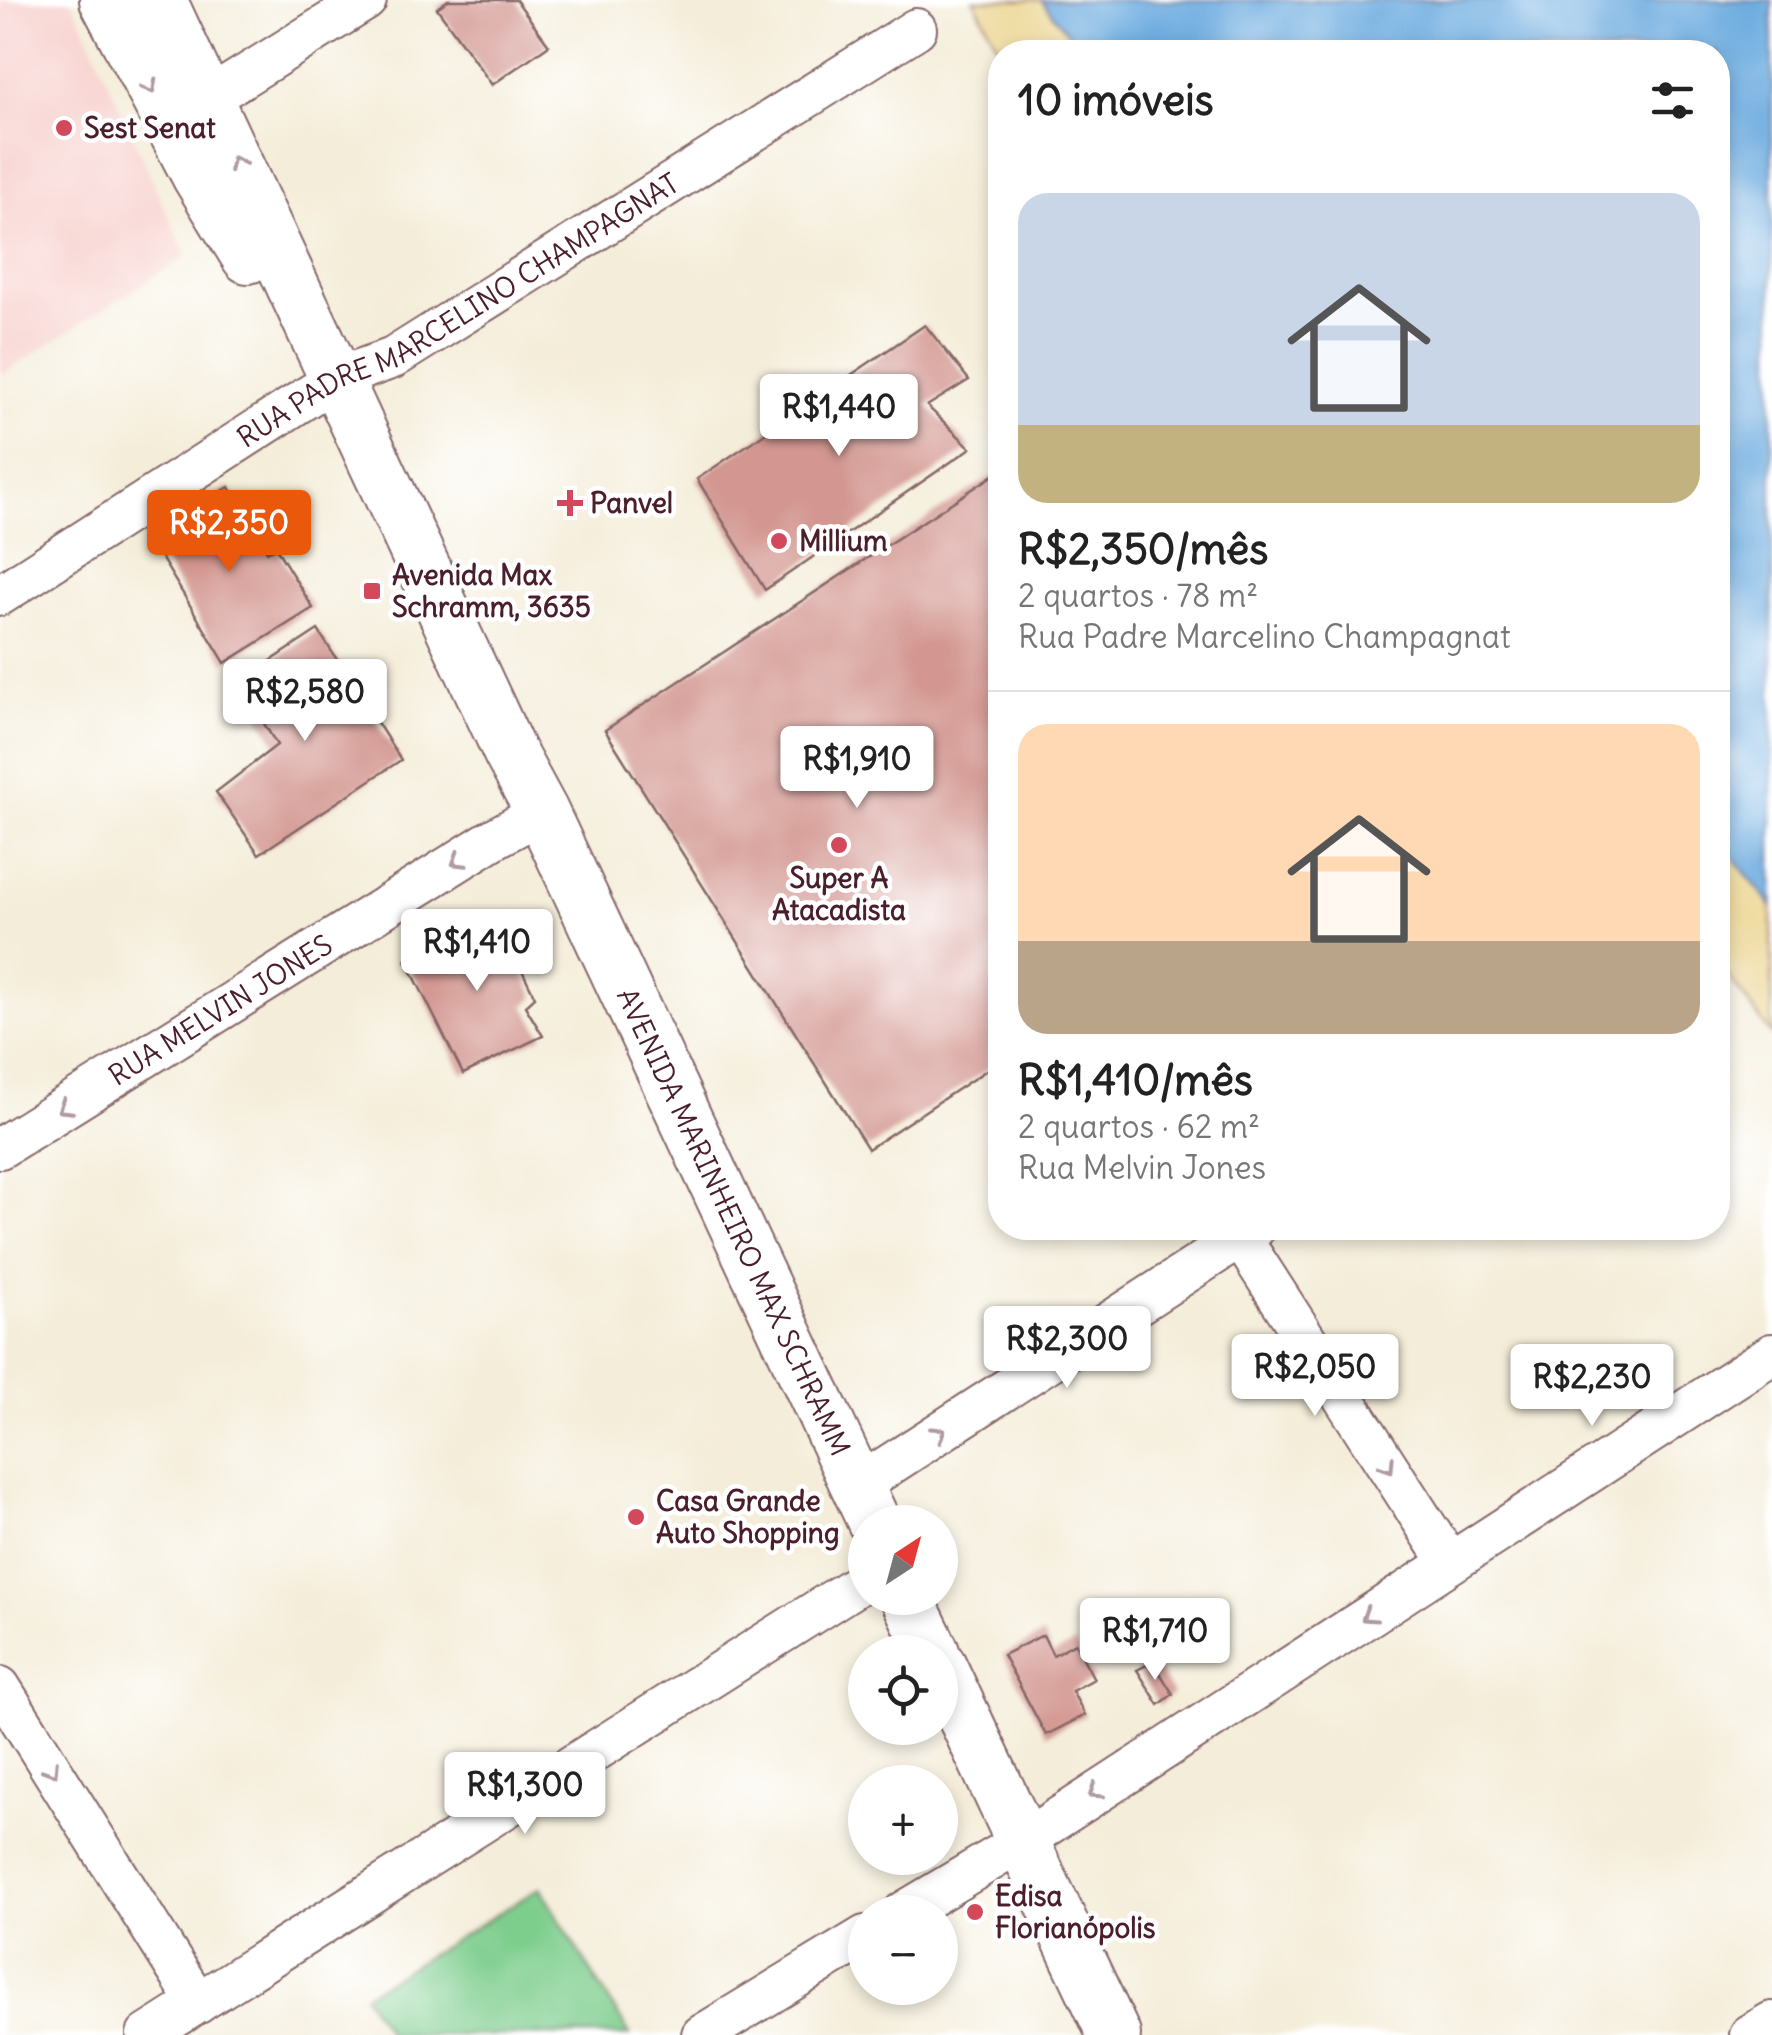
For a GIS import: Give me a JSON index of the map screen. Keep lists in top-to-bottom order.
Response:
{
  "streets": {
    "main road": ["AVENIDA MARINHEIRO MAX SCHRAMM"],
    "street": ["RUA PADRE MARCELINO CHAMPAGNAT", "RUA MELVIN JONES"]
  },
  "crossings": [
    ["RUA PADRE MARCELINO CHAMPAGNAT", "AVENIDA MARINHEIRO MAX SCHRAMM"],
    ["RUA MELVIN JONES", "AVENIDA MARINHEIRO MAX SCHRAMM"]
  ],
  "one_way": ["RUA MELVIN JONES"],
  "places": {
    "other": [
      "Sest Senat",
      "Millium",
      "Super A Atacadista",
      "Casa Grande Auto Shopping",
      "Edisa Florianópolis"
    ],
    "health": ["Panvel"],
    "transit": ["Avenida Max Schramm, 3635"]
  },
  "north": "top right",
  "page": {
    "heading": "10 imóveis",
    "list": [
      {
        "name": "R$2,350/mês",
        "note": "2 quartos · 78 m² · Rua Padre Marcelino Champagnat"
      },
      {
        "name": "R$1,410/mês",
        "note": "2 quartos · 62 m² · Rua Melvin Jones"
      }
    ],
    "price": [
      "R$1,440",
      "R$2,350",
      "R$2,580",
      "R$1,910",
      "R$1,410",
      "R$2,300",
      "R$2,050",
      "R$2,230",
      "R$1,710",
      "R$1,300"
    ],
    "map_buttons": ["+", "−"]
  }
}
